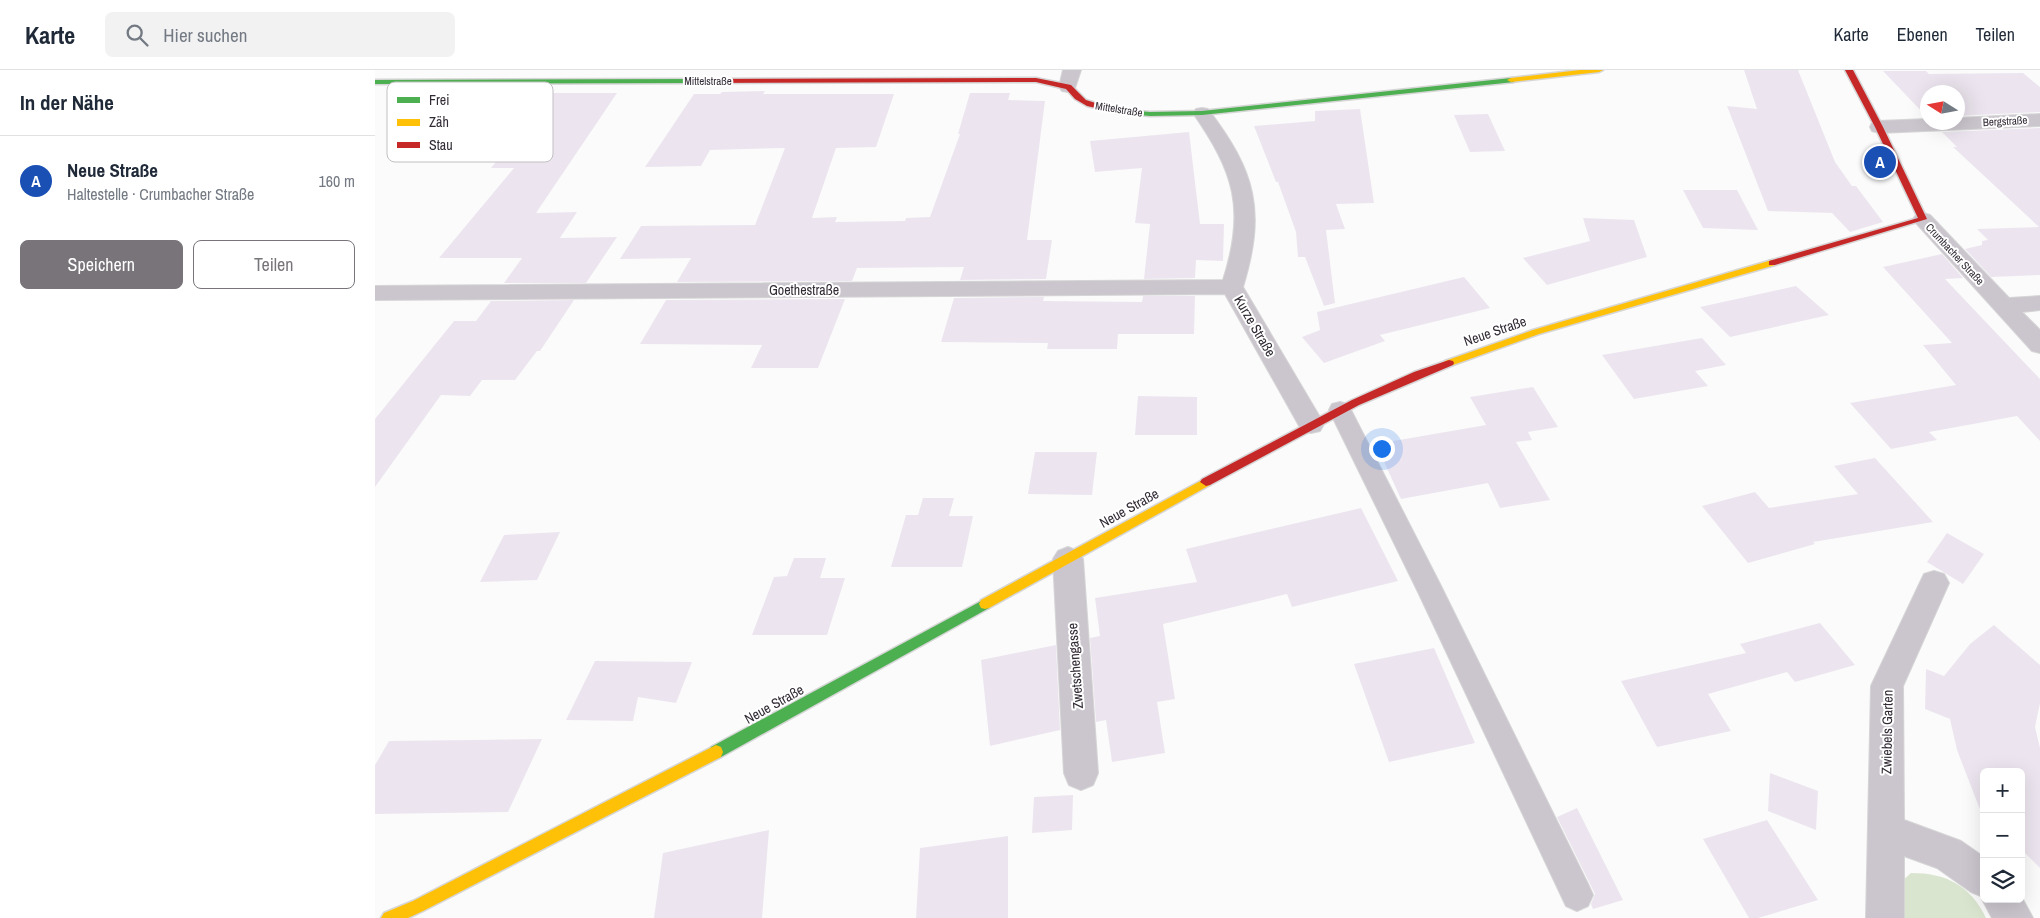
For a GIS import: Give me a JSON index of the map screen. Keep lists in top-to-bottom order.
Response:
{
  "streets": {
    "street": [
      "Mittelstraße",
      "Bergstraße",
      "Crumbacher Straße",
      "Goethestraße",
      "Kurze Straße",
      "Neue Straße",
      "Zwetschengasse",
      "Zwiebels Garten"
    ]
  },
  "crossings": [
    ["Mittelstraße", "Kurze Straße"],
    ["Bergstraße", "Crumbacher Straße"],
    ["Crumbacher Straße", "Neue Straße"],
    ["Goethestraße", "Kurze Straße"],
    ["Kurze Straße", "Neue Straße"],
    ["Neue Straße", "Zwetschengasse"]
  ],
  "legend": ["Frei", "Zäh", "Stau"],
  "north": "left",
  "page": {
    "header": "Karte",
    "search": "Hier suchen",
    "nav": ["Karte", "Ebenen", "Teilen"],
    "heading": "In der Nähe",
    "list": [
      {
        "mark": "A",
        "name": "Neue Straße",
        "note": "Haltestelle · Crumbacher Straße",
        "value": "160 m"
      }
    ],
    "pins": "A",
    "buttons": ["Speichern", "Teilen"],
    "map_buttons": ["+", "−"]
  }
}
